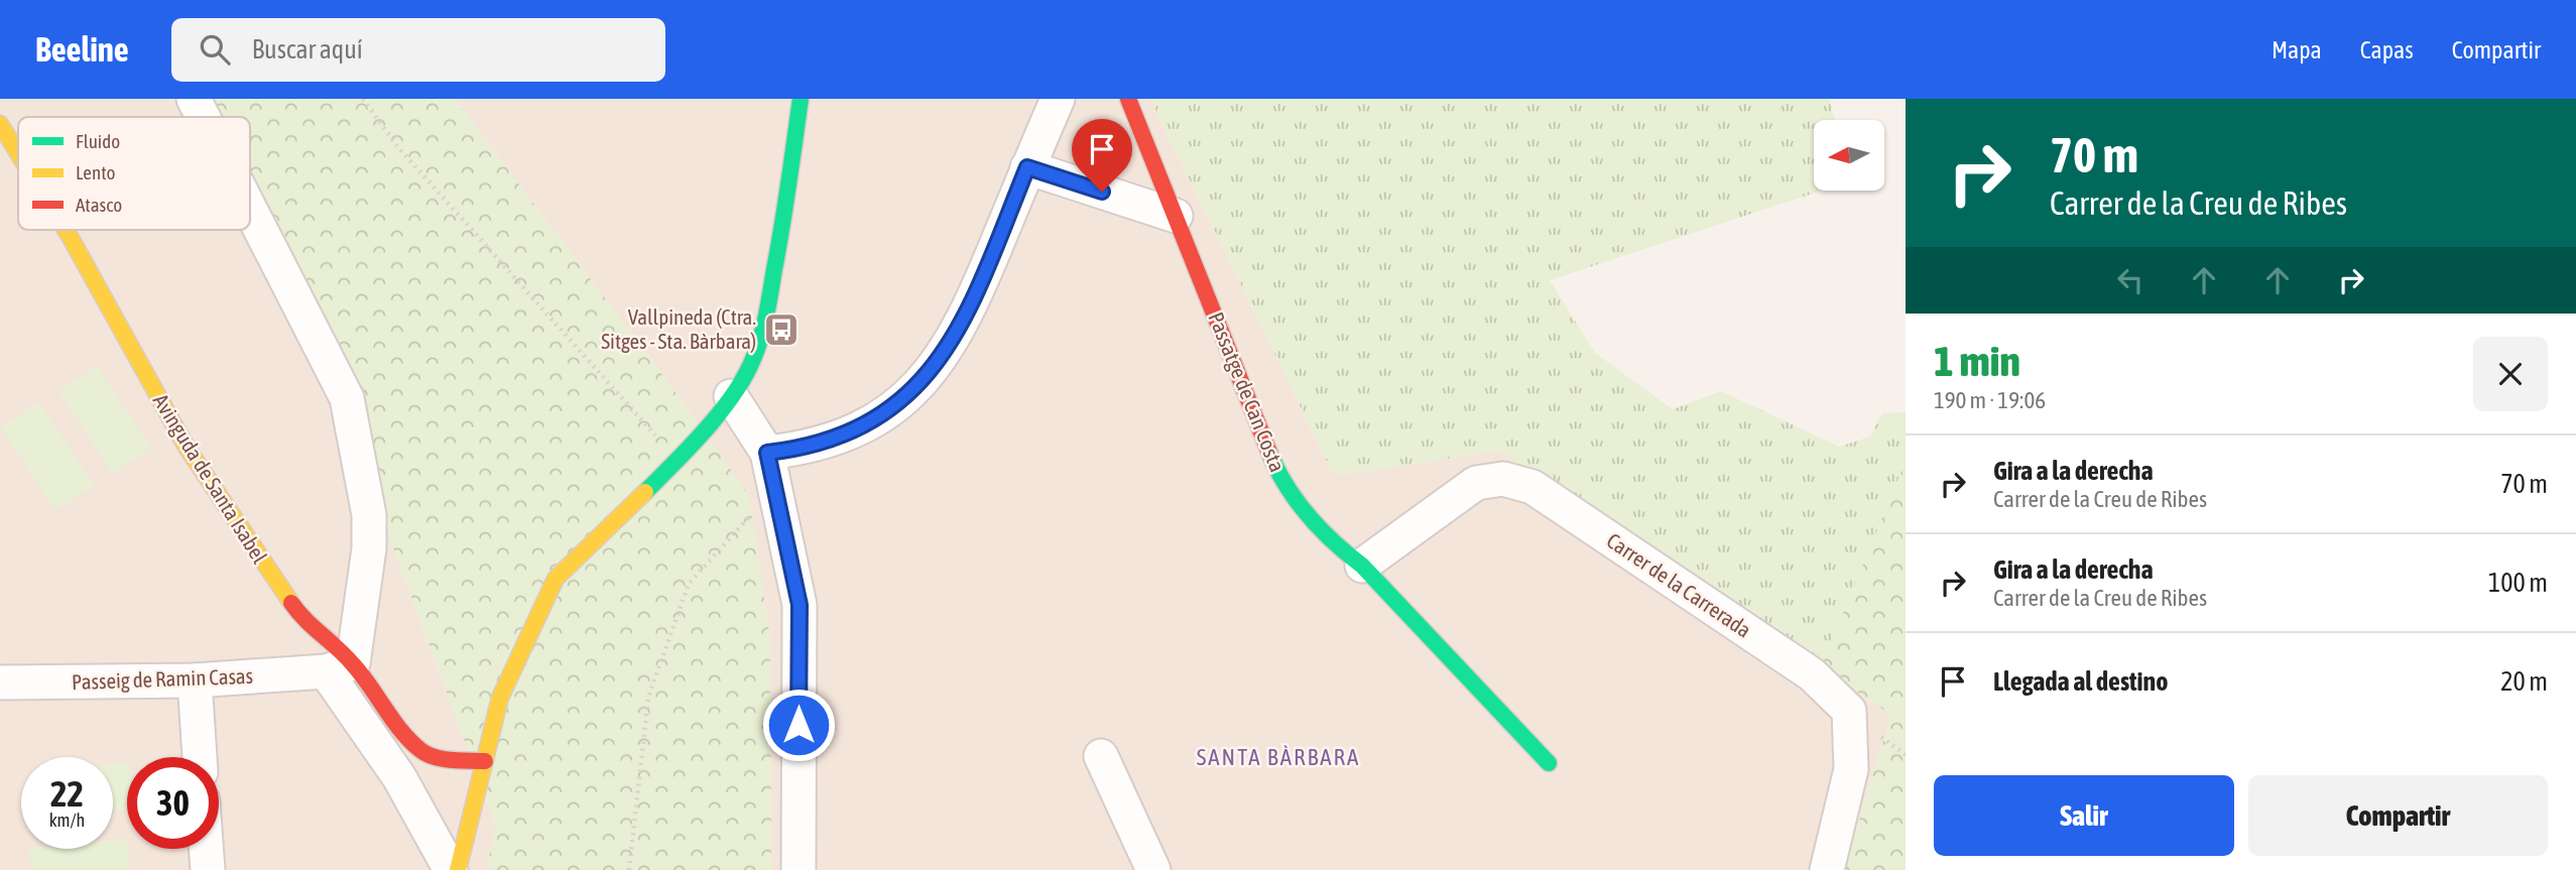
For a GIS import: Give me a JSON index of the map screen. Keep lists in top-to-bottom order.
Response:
{
  "streets": {
    "street": [
      "Passatge de Can Costa",
      "Avinguda de Santa Isabel",
      "Carrer de la Carrerada",
      "Passeig de Ramin Casas"
    ]
  },
  "crossings": [
    ["Passatge de Can Costa", "Carrer de la Carrerada"],
    ["Avinguda de Santa Isabel", "Passeig de Ramin Casas"]
  ],
  "districts": ["SANTA BÀRBARA"],
  "places": {
    "bus stop": ["Vallpineda (Ctra. Sitges - Sta. Bàrbara)"]
  },
  "legend": ["Fluido", "Lento", "Atasco"],
  "north": "left",
  "page": {
    "header": "Beeline",
    "search": "Buscar aquí",
    "nav": ["Mapa", "Capas", "Compartir"],
    "turn": ["70 m", "Carrer de la Creu de Ribes"],
    "heading": ["1 min", "190 m · 19:06"],
    "list": [
      {
        "name": "Gira a la derecha",
        "note": "Carrer de la Creu de Ribes",
        "value": "70 m"
      },
      {
        "name": "Gira a la derecha",
        "note": "Carrer de la Creu de Ribes",
        "value": "100 m"
      },
      {
        "name": "Llegada al destino",
        "value": "20 m"
      }
    ],
    "speed": "22 km/h",
    "limit": "30",
    "buttons": ["Salir", "Compartir"]
  }
}
